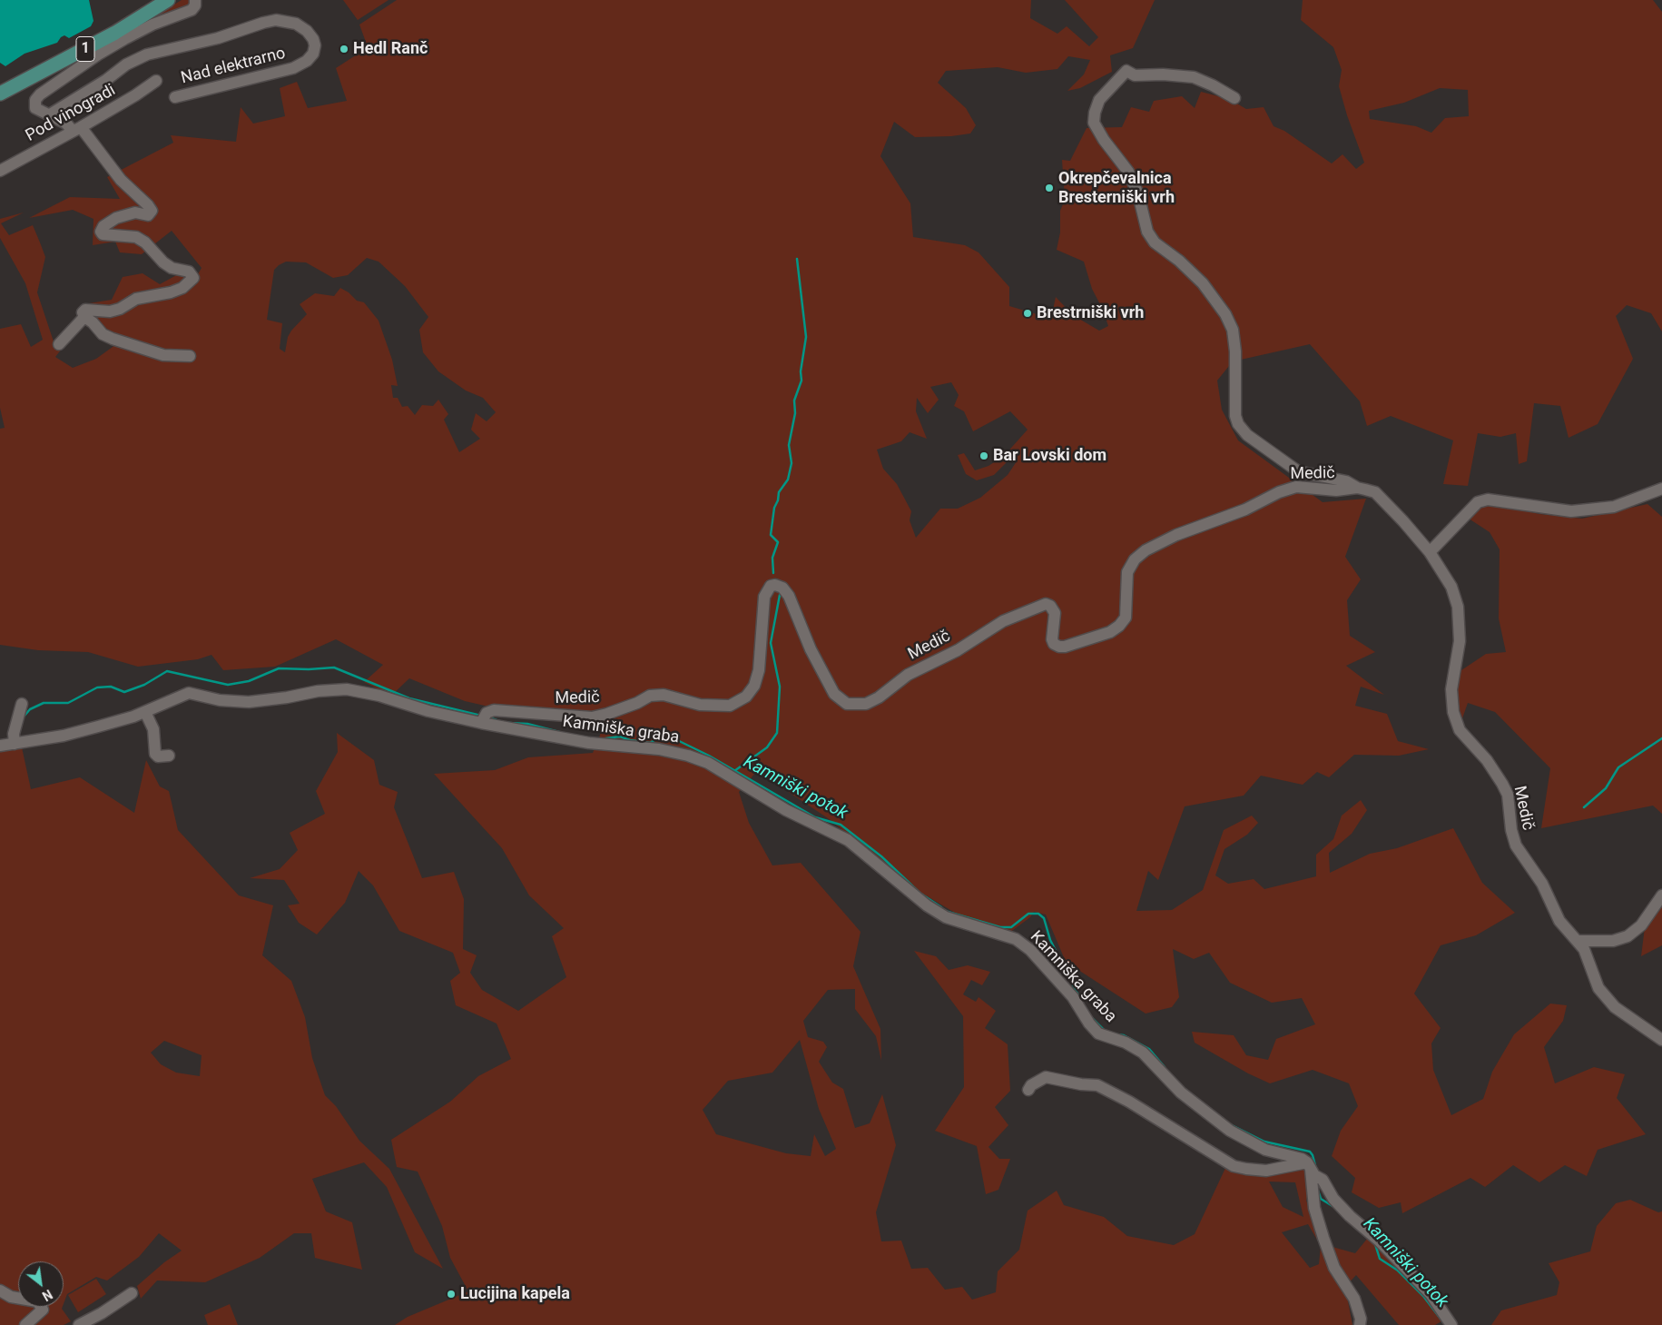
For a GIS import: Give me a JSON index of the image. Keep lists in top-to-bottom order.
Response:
{
  "streets": {
    "main road": ["1"],
    "street": [
      "Nad elektrarno",
      "Pod vinogradi",
      "Medič",
      "Kamniška graba"
    ]
  },
  "crossings": [
    ["Medič", "Kamniška graba"]
  ],
  "water": ["Kamniški potok"],
  "places": [
    "Hedl Ranč",
    "Okrepčevalnica Bresterniški vrh",
    "Brestrniški vrh",
    "Bar Lovski dom",
    "Lucijina kapela"
  ],
  "north": "bottom right"
}
